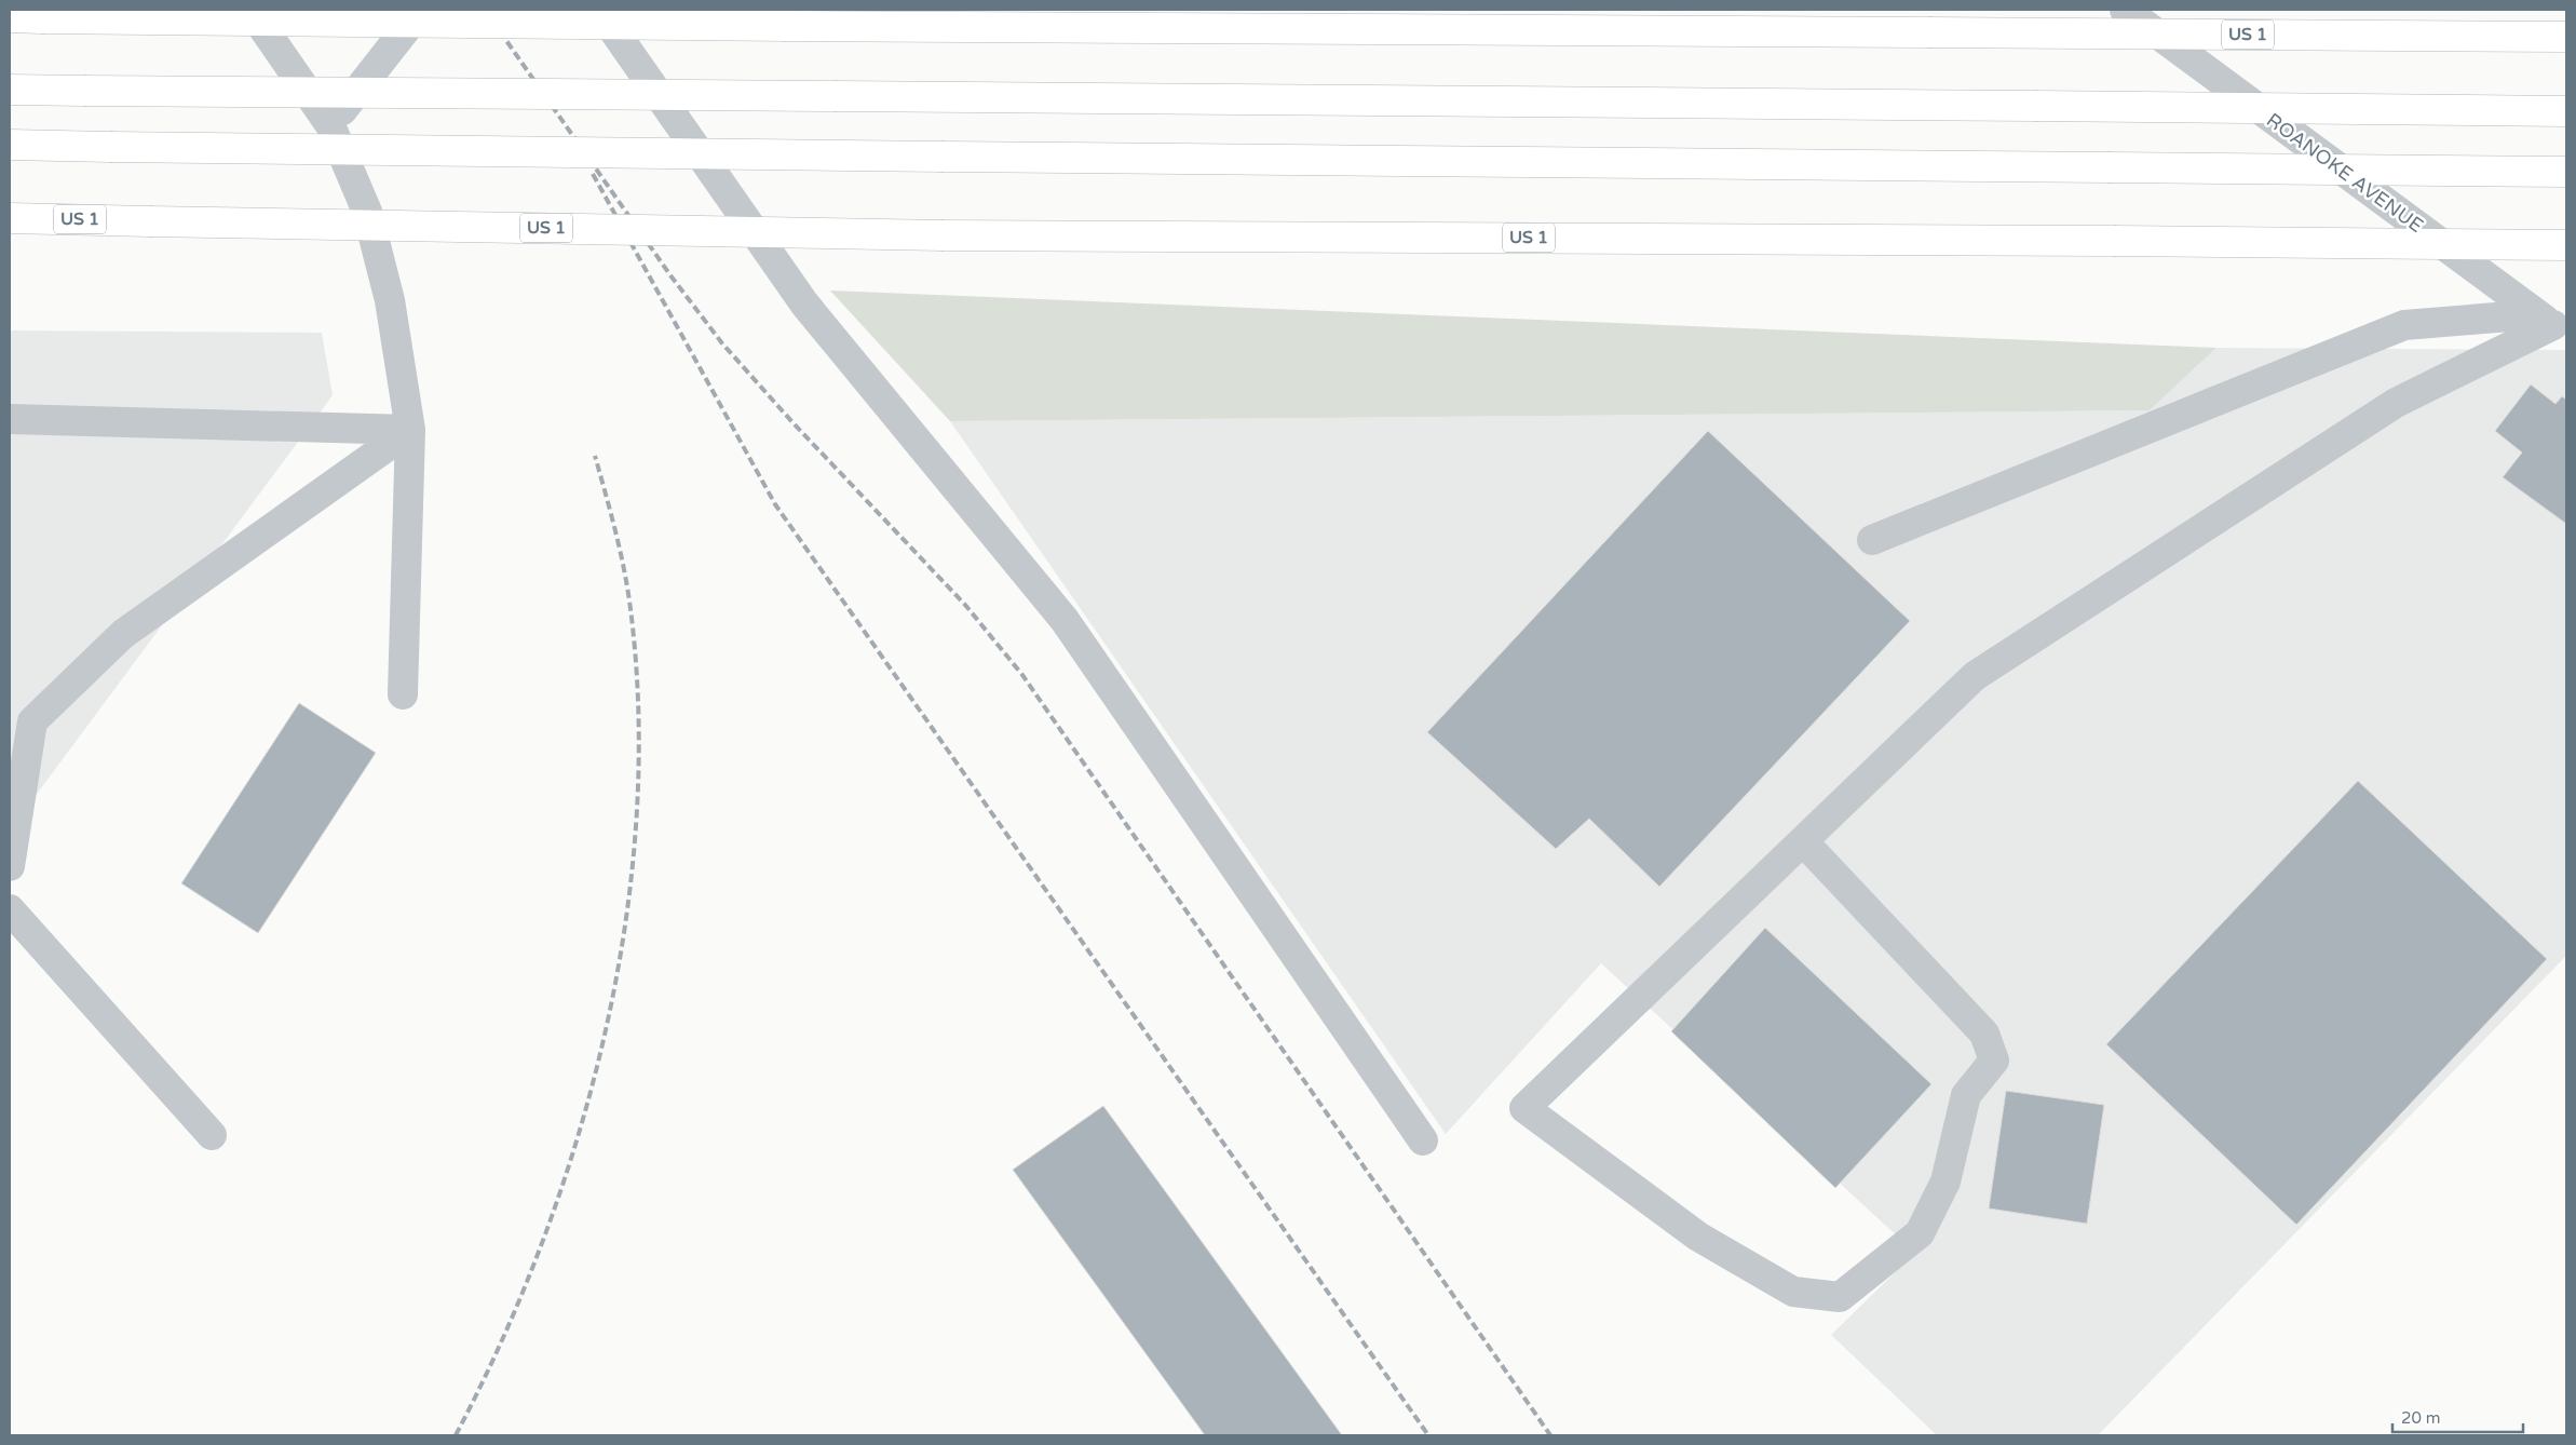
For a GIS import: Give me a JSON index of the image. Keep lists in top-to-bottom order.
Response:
{
  "streets": {
    "highway": ["US 1"],
    "street": ["ROANOKE AVENUE"]
  },
  "scale_bar": "20 m"
}
